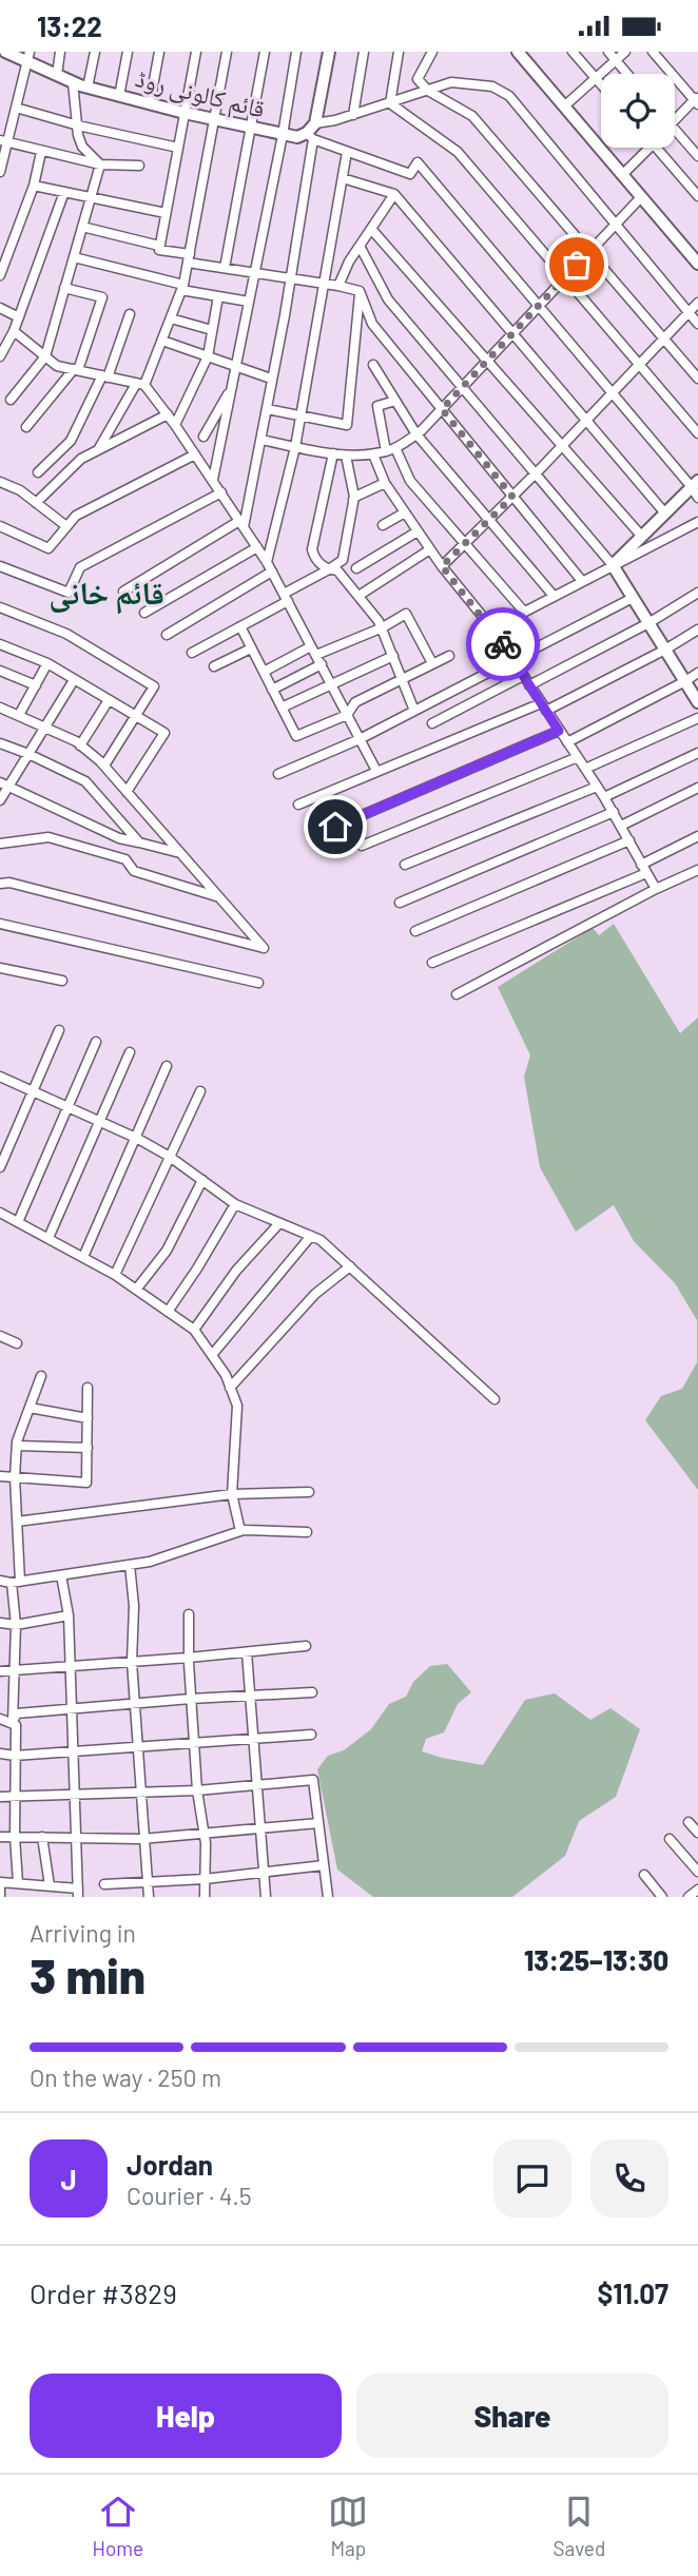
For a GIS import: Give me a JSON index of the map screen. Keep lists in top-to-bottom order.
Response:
{
  "streets": {
    "street": ["قائم کالونی روڈ"]
  },
  "districts": ["قائم خانى"],
  "page": {
    "status": "13:22",
    "heading": ["3 min", "Arriving in", "13:25–13:30"],
    "panel": [
      "Jordan",
      "Courier · 4.5",
      "Order #3829",
      "$11.07"
    ],
    "bar": "On the way · 250 m",
    "round": "J",
    "buttons": ["Help", "Share"],
    "tabs": ["Home", "Map", "Saved"]
  }
}
